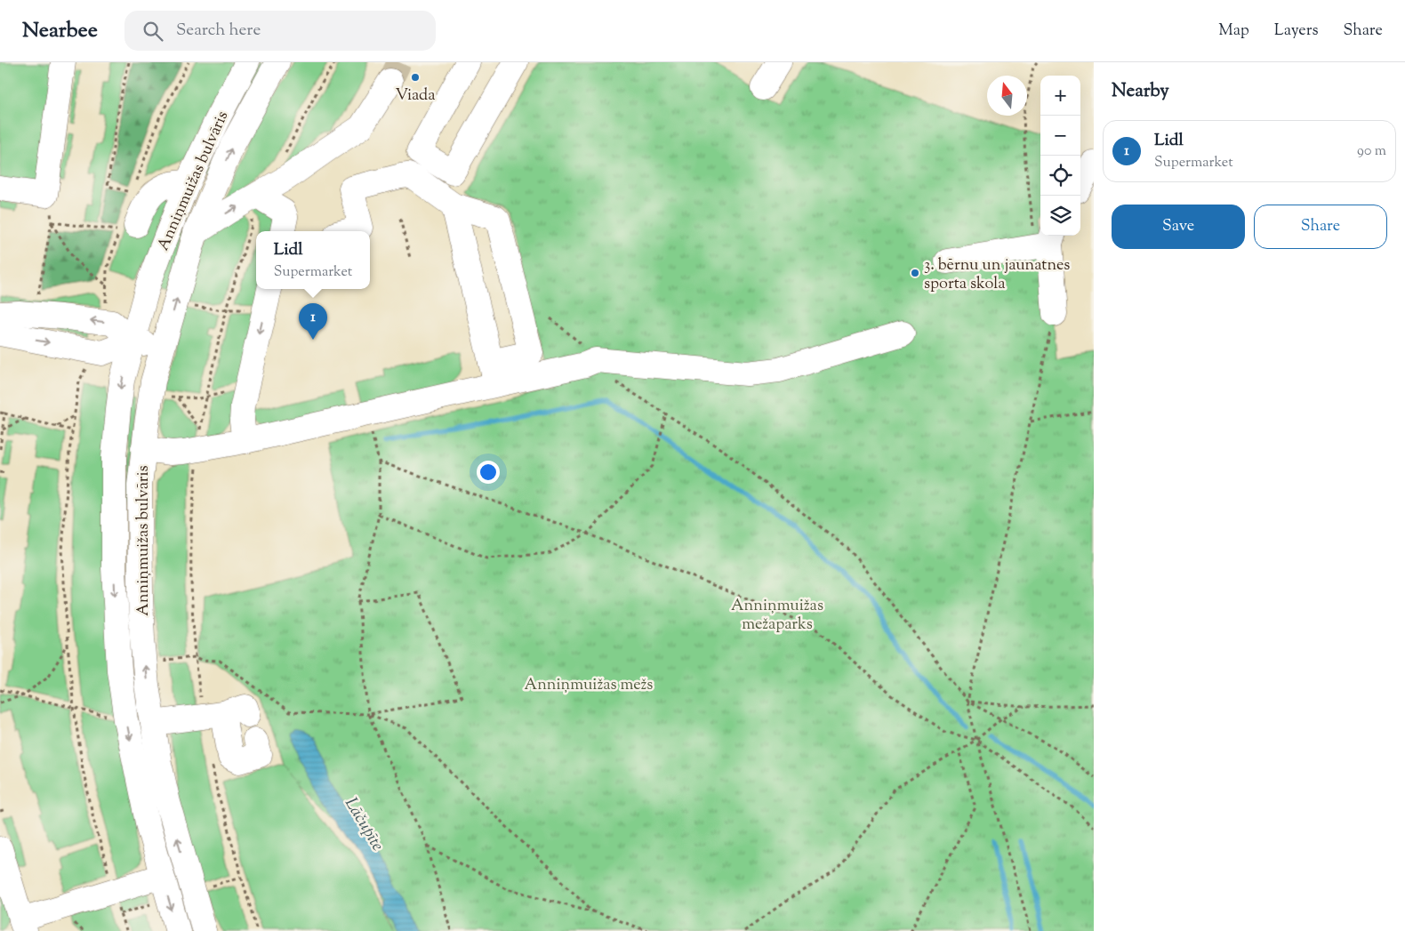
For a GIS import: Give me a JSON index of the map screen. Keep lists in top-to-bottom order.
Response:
{
  "streets": {
    "street": ["Anniņmuižas bulvāris"]
  },
  "water": ["Lāčupīte"],
  "parks": ["Anniņmuižas mežaparks", "Anniņmuižas mežs"],
  "places": ["Viada", "3. bērnu un jaunatnes sporta skola"],
  "north": "top",
  "page": {
    "header": "Nearbee",
    "search": "Search here",
    "nav": ["Map", "Layers", "Share"],
    "heading": "Nearby",
    "map_buttons": ["+", "−"],
    "list": [
      {
        "mark": "1",
        "name": "Lidl",
        "note": "Supermarket",
        "value": "90 m"
      }
    ],
    "buttons": ["Save", "Share"],
    "popup": ["Lidl", "Supermarket"],
    "pins": "1"
  }
}
